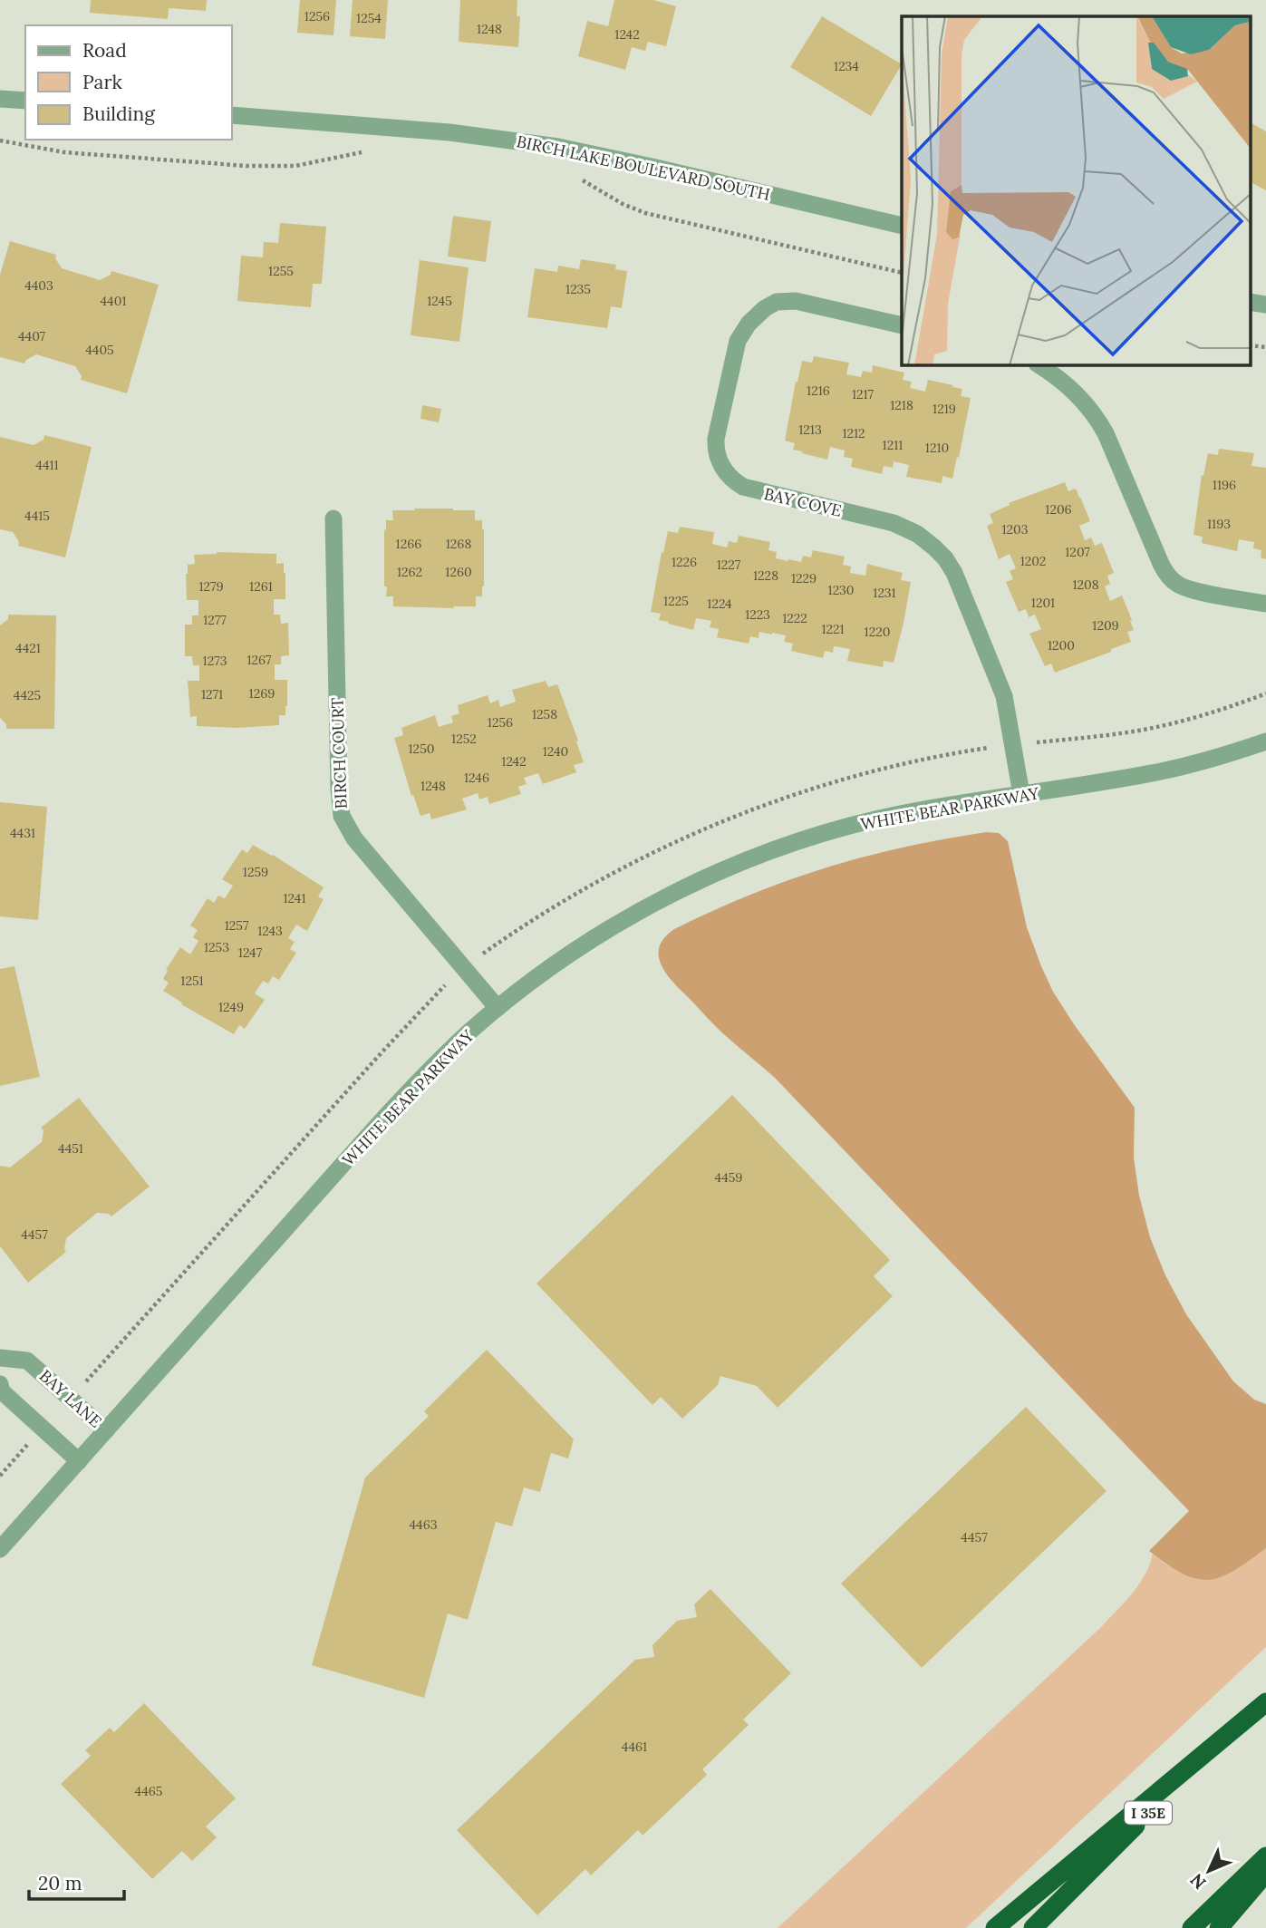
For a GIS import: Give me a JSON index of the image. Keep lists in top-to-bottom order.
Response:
{
  "streets": {
    "highway": ["I 35E"],
    "street": [
      "BIRCH LAKE BOULEVARD SOUTH",
      "BAY COVE",
      "BIRCH COURT",
      "WHITE BEAR PARKWAY",
      "BAY LANE"
    ]
  },
  "crossings": [
    ["BAY COVE", "WHITE BEAR PARKWAY"],
    ["BIRCH COURT", "WHITE BEAR PARKWAY"],
    ["WHITE BEAR PARKWAY", "BAY LANE"]
  ],
  "house_numbers": [
    "1256",
    "1254",
    "1248",
    "1242",
    "1234",
    "1255",
    "4403",
    "1235",
    "4401",
    "1245",
    "4407",
    "4405",
    "1216",
    "1217",
    "1218",
    "1219",
    "1213",
    "1212",
    "1211",
    "1210",
    "4411",
    "1196",
    "1206",
    "4415",
    "1193",
    "1203",
    "1266",
    "1268",
    "1207",
    "1202",
    "1226",
    "1227",
    "1262",
    "1260",
    "1228",
    "1229",
    "1208",
    "1279",
    "1261",
    "1230",
    "1231",
    "1225",
    "1201",
    "1224",
    "1223",
    "1222",
    "1277",
    "1209",
    "1221",
    "1220",
    "1200",
    "4421",
    "1267",
    "1273",
    "1269",
    "1271",
    "4425",
    "1258",
    "1256",
    "1252",
    "1250",
    "1240",
    "1242",
    "1246",
    "1248",
    "4431",
    "1259",
    "1241",
    "1257",
    "1243",
    "1253",
    "1247",
    "1251",
    "1249",
    "4451",
    "4459",
    "4457",
    "4463",
    "4457",
    "4461",
    "4465"
  ],
  "legend": ["Road", "Park", "Building"],
  "scale_bar": "20 m",
  "north": "bottom left"
}
